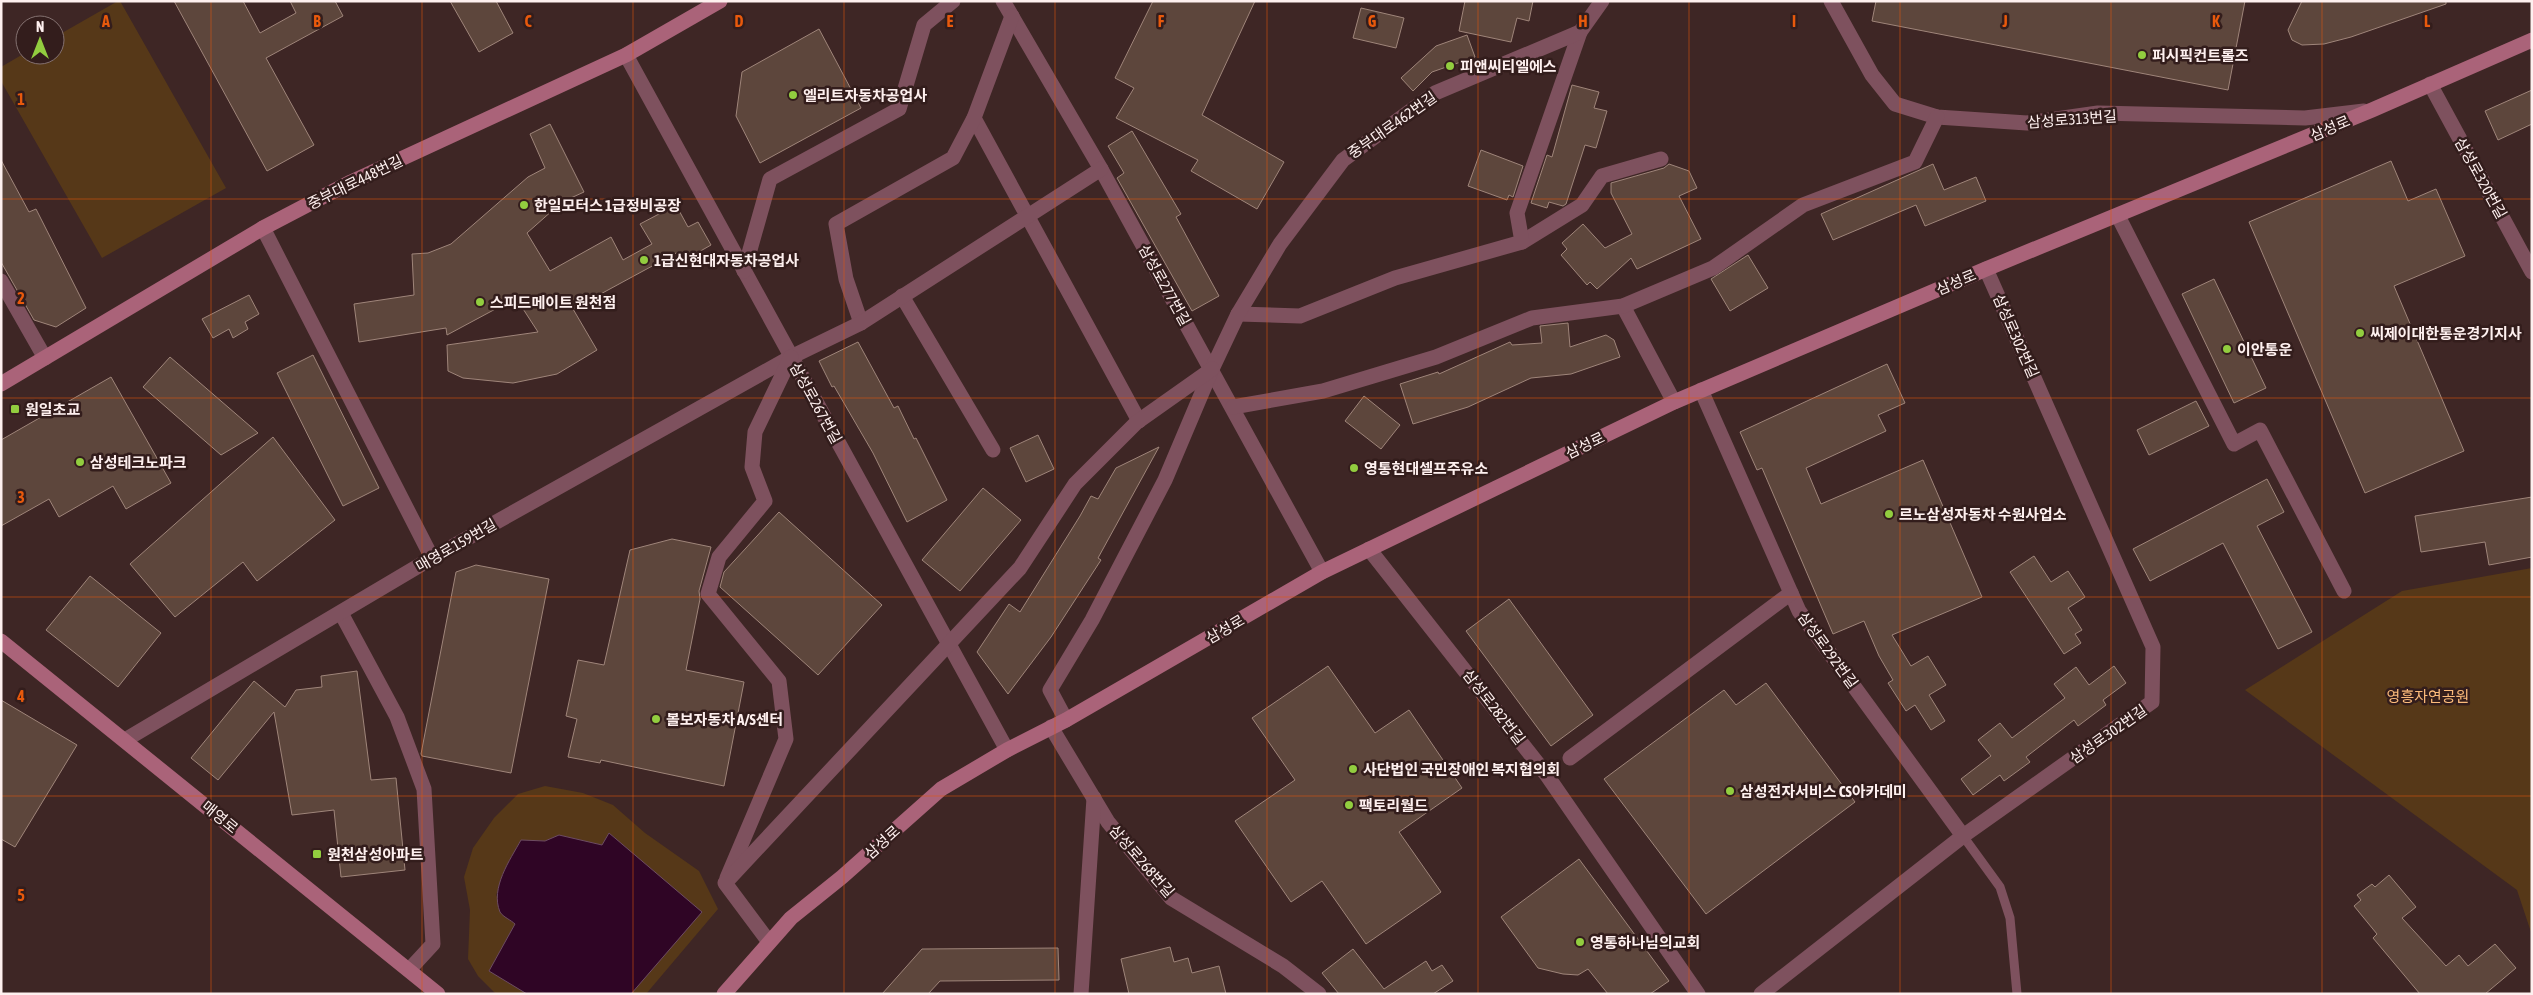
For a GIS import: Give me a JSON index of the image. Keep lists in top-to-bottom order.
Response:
{
  "streets": {
    "street": [
      "삼성로313번길",
      "중부대로462번길",
      "삼성로",
      "삼성로320번길",
      "중부대로448번길",
      "삼성로277번길",
      "삼성로302번길",
      "삼성로267번길",
      "매영로159번길",
      "삼성로292번길",
      "삼성로282번길",
      "매영로",
      "삼성로268번길"
    ]
  },
  "crossings": [
    ["삼성로313번길", "삼성로"],
    ["중부대로462번길", "삼성로"],
    ["중부대로462번길", "삼성로277번길"],
    ["삼성로", "삼성로320번길"],
    ["삼성로", "삼성로277번길"],
    ["삼성로", "삼성로302번길"],
    ["삼성로", "삼성로267번길"],
    ["삼성로", "삼성로292번길"],
    ["삼성로", "삼성로282번길"],
    ["삼성로", "삼성로268번길"],
    ["중부대로448번길", "삼성로267번길"],
    ["삼성로277번길", "매영로159번길"],
    ["삼성로302번길", "삼성로292번길"],
    ["삼성로267번길", "매영로159번길"],
    ["매영로159번길", "매영로"]
  ],
  "parks": ["영흥자연공원"],
  "places": {
    "other": [
      "퍼시픽컨트롤즈",
      "피앤씨티엘에스",
      "엘리트자동차공업사",
      "한일모터스 1급정비공장",
      "1급신현대자동차공업사",
      "스피드메이트 원천점",
      "씨제이대한통운경기지사",
      "이안통운",
      "삼성테크노파크",
      "영통현대셀프주유소",
      "르노삼성자동차 수원사업소",
      "볼보자동차 A/S센터",
      "사단법인 국민장애인 복지협의회",
      "삼성전자서비스 CS아카데미",
      "팩토리월드",
      "영통하나님의교회"
    ],
    "transit": ["원일초교", "원천삼성아파트"]
  },
  "north": "top",
  "grid": {
    "columns": [
      "A",
      "B",
      "C",
      "D",
      "E",
      "F",
      "G",
      "H",
      "I",
      "J",
      "K",
      "L"
    ],
    "rows": [
      "1",
      "2",
      "3",
      "4",
      "5"
    ]
  }
}
